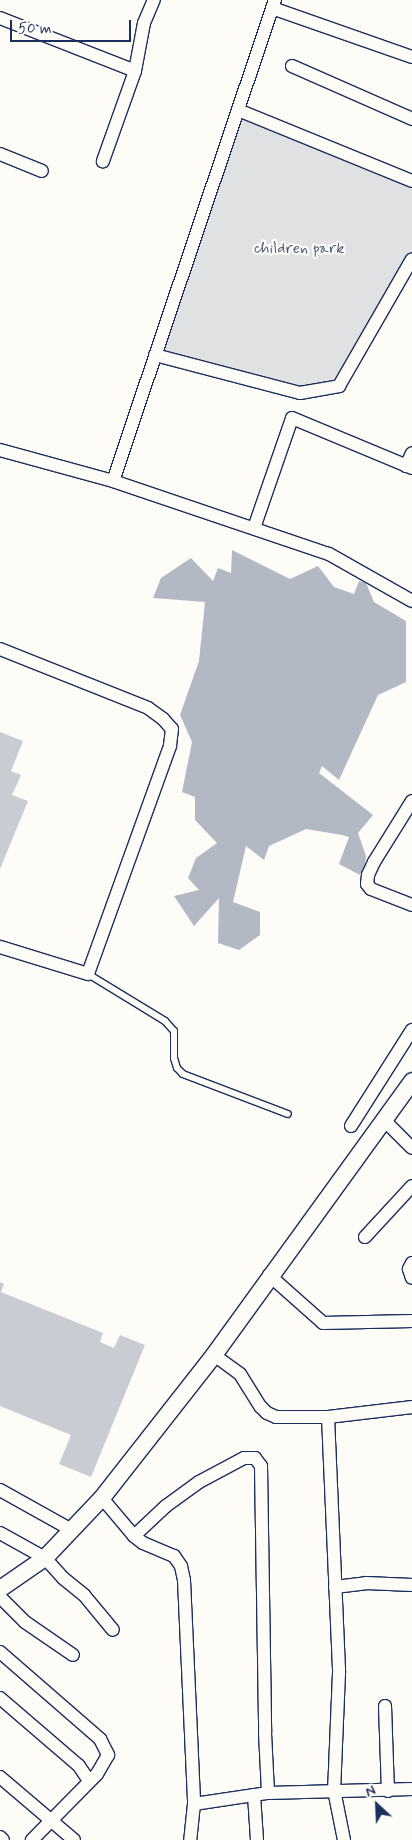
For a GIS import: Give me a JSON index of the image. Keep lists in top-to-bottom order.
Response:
{
  "parks": ["children park"],
  "scale_bar": "50 m",
  "north": "top left"
}
